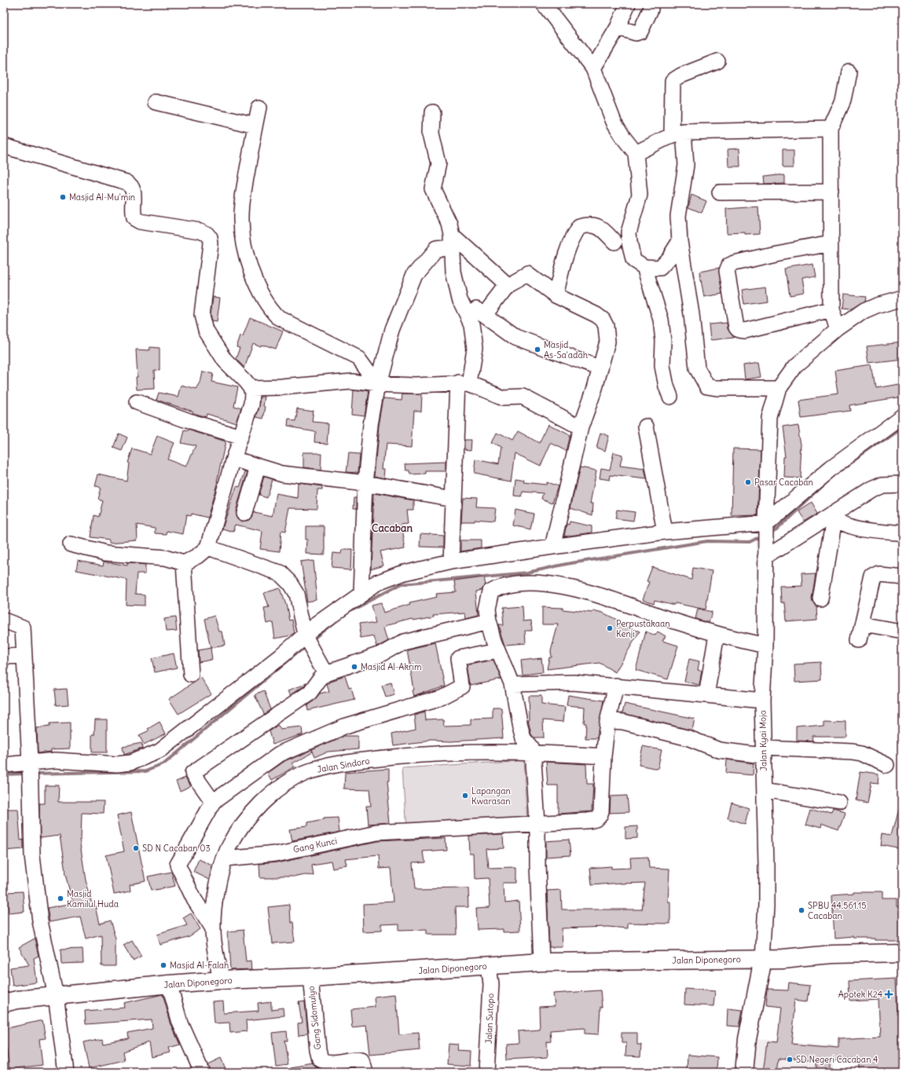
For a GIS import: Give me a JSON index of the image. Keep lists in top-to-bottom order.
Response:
{
  "streets": {
    "main road": ["Jalan Diponegoro"],
    "street": [
      "Jalan Kyai Mojo",
      "Jalan Sindoro",
      "Gang Kunci",
      "Gang Sidomulyo",
      "Jalan Sutopo"
    ]
  },
  "crossings": [
    ["Jalan Kyai Mojo", "Jalan Diponegoro"],
    ["Jalan Sindoro", "Gang Kunci"],
    ["Jalan Sindoro", "Jalan Diponegoro"],
    ["Jalan Diponegoro", "Gang Sidomulyo"],
    ["Jalan Diponegoro", "Jalan Sutopo"]
  ],
  "districts": ["Cacaban"],
  "places": {
    "other": [
      "Masjid Al-Mu'min",
      "Masjid As-Sa'adah",
      "Pasar Cacaban",
      "Perpustakaan Kenji",
      "Masjid Al-Akrim",
      "Lapangan Kwarasan",
      "SD N Cacaban 03",
      "Masjid Kamilul Huda",
      "SPBU 44.561.15 Cacaban",
      "Masjid Al-Falah",
      "SD Negeri Cacaban 4"
    ],
    "health": ["Apotek K24"]
  }
}
